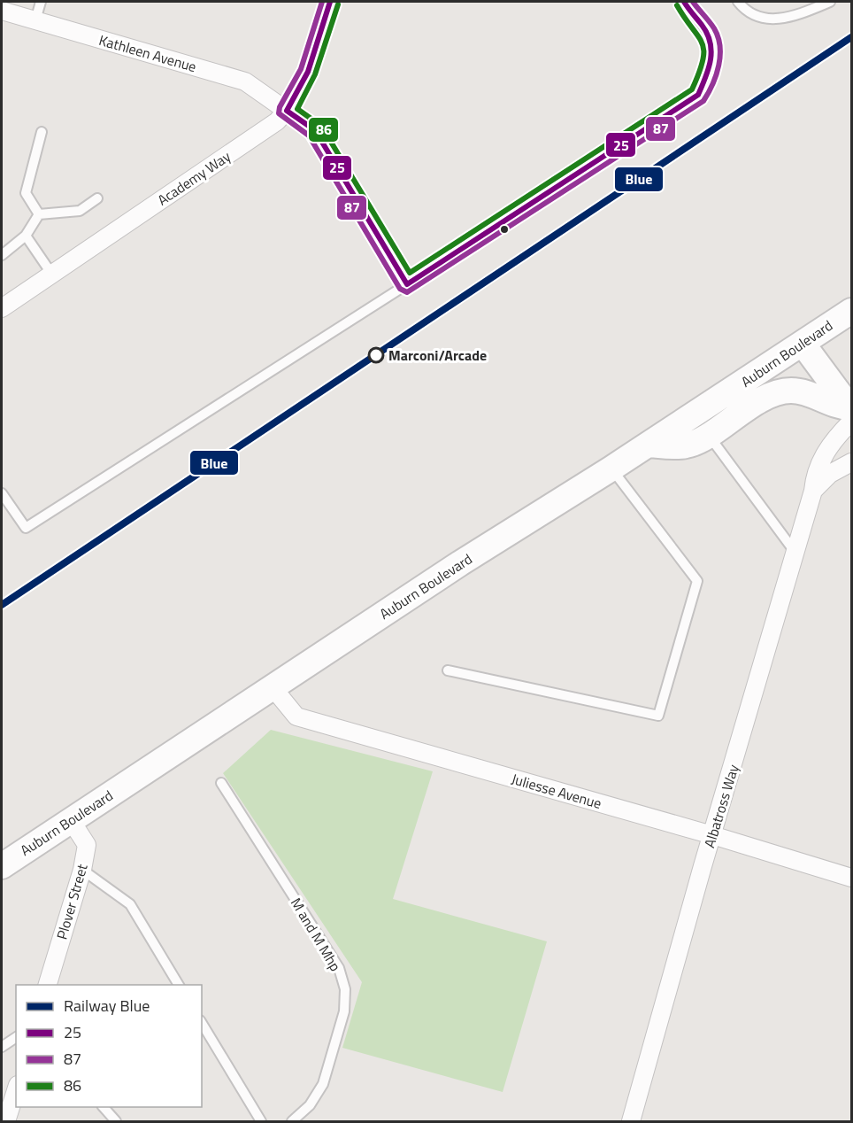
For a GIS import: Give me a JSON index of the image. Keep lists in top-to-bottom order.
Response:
{
  "streets": {
    "street": [
      "Kathleen Avenue",
      "Academy Way",
      "Auburn Boulevard",
      "Juliesse Avenue",
      "Albatross Way",
      "Plover Street"
    ],
    "lane": ["M and M Mhp"]
  },
  "crossings": [
    ["Kathleen Avenue", "Academy Way"],
    ["Auburn Boulevard", "Juliesse Avenue"],
    ["Auburn Boulevard", "Plover Street"],
    ["Juliesse Avenue", "Albatross Way"]
  ],
  "places": ["Marconi/Arcade"],
  "lines": [
    "transit line 25",
    "transit line 87",
    "transit line 86",
    "rail line Blue"
  ],
  "legend": [
    "Railway Blue",
    "25",
    "87",
    "86"
  ]
}
